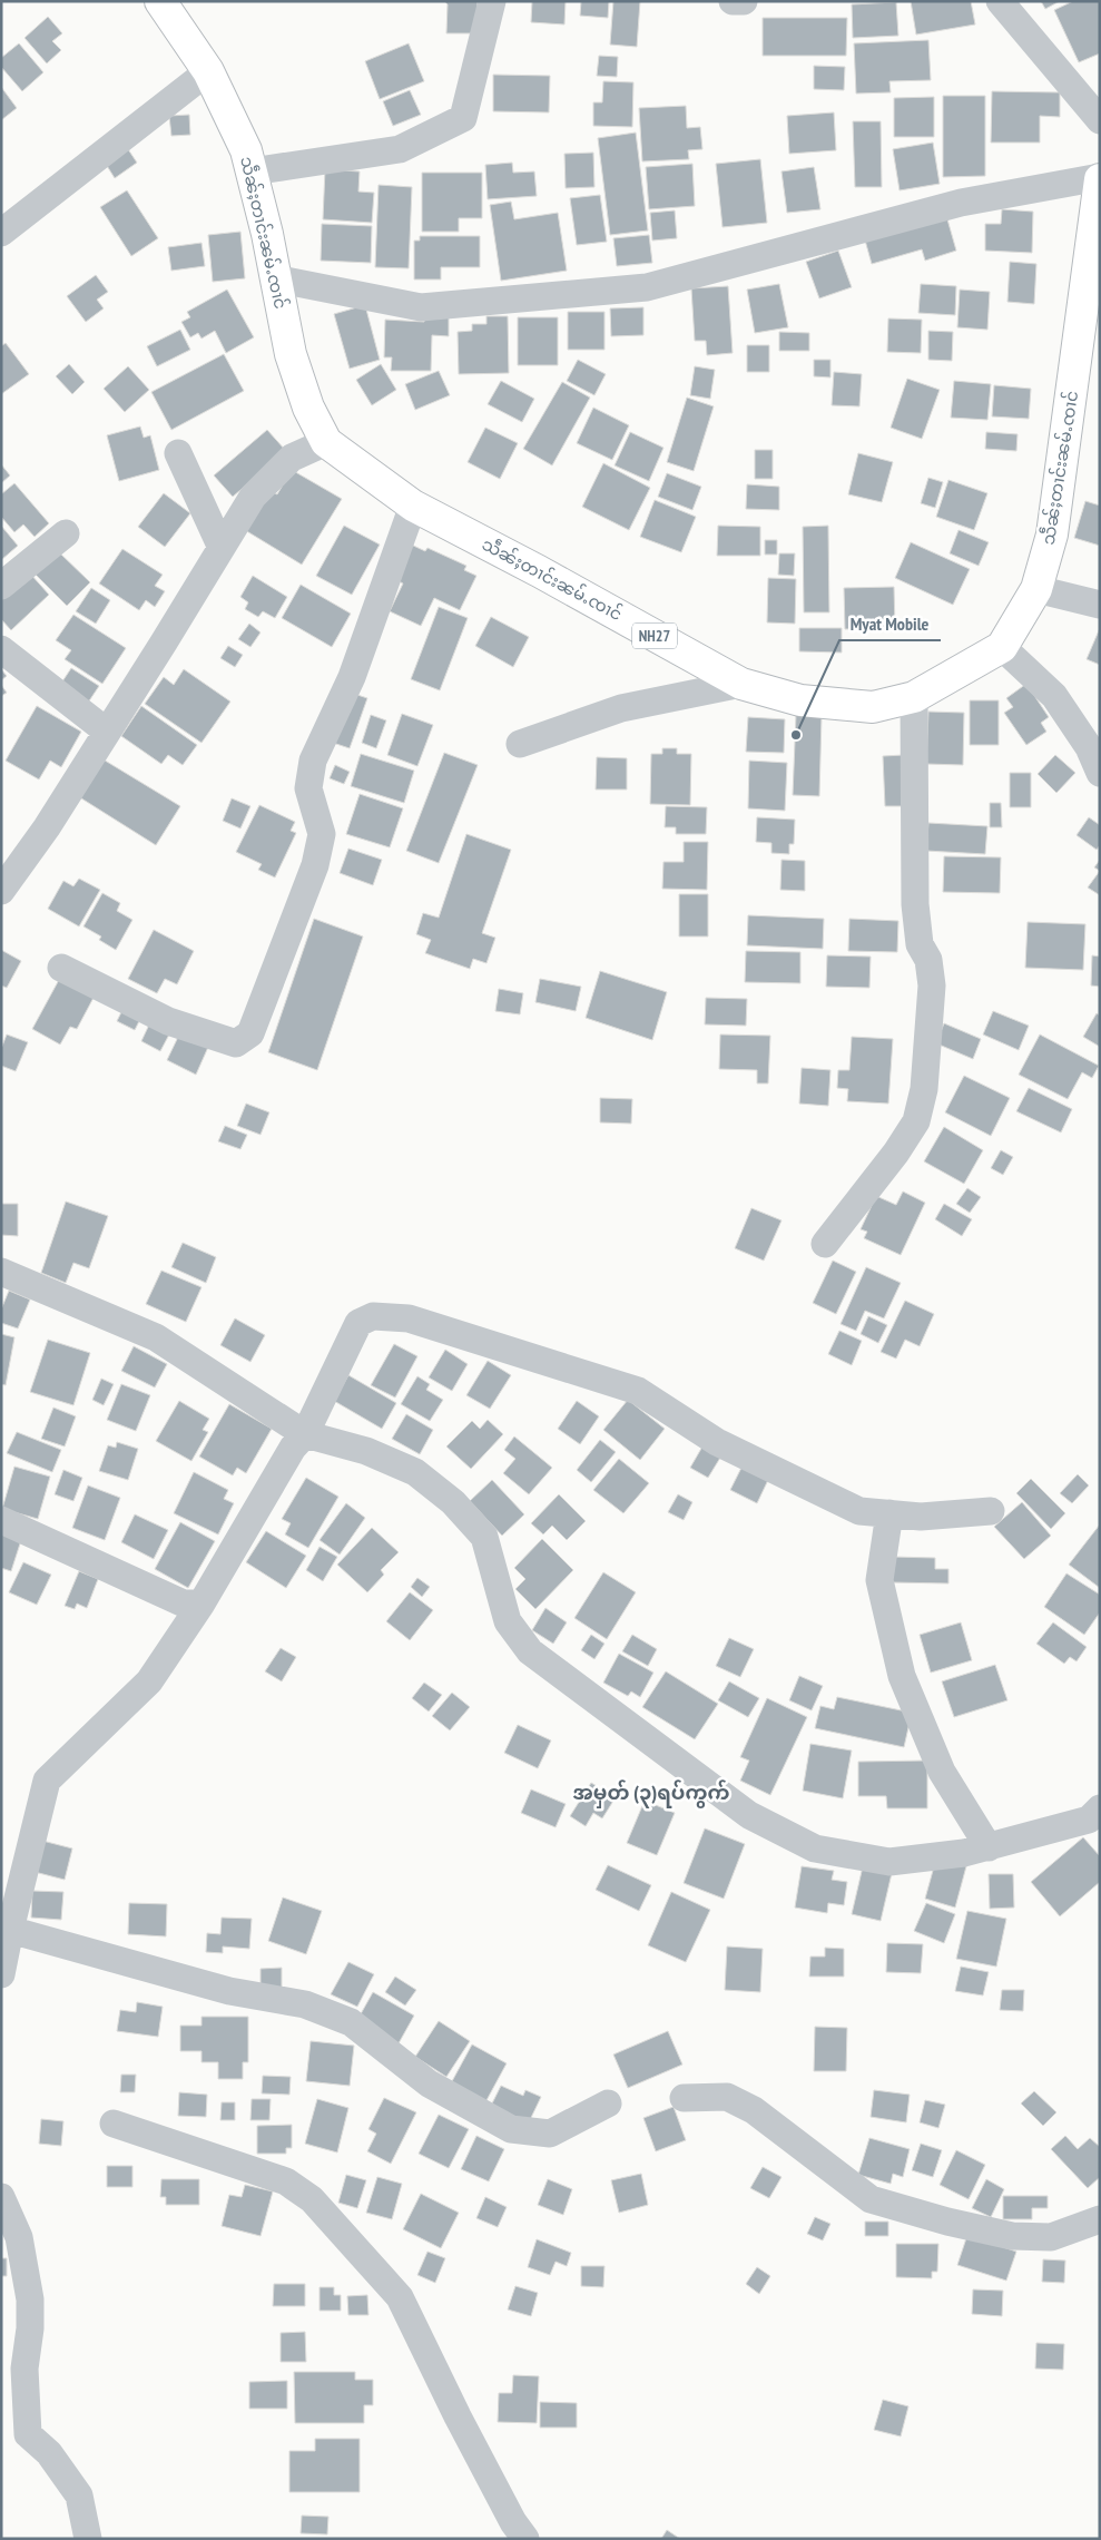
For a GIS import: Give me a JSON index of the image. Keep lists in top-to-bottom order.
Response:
{
  "streets": {
    "highway": ["သဵၼ်ႈတၢင်းၼမ်ႉၸၢင်", "NH27"]
  },
  "districts": ["အမှတ် (၃)ရပ်ကွက်"],
  "places": ["Myat Mobile"]
}
